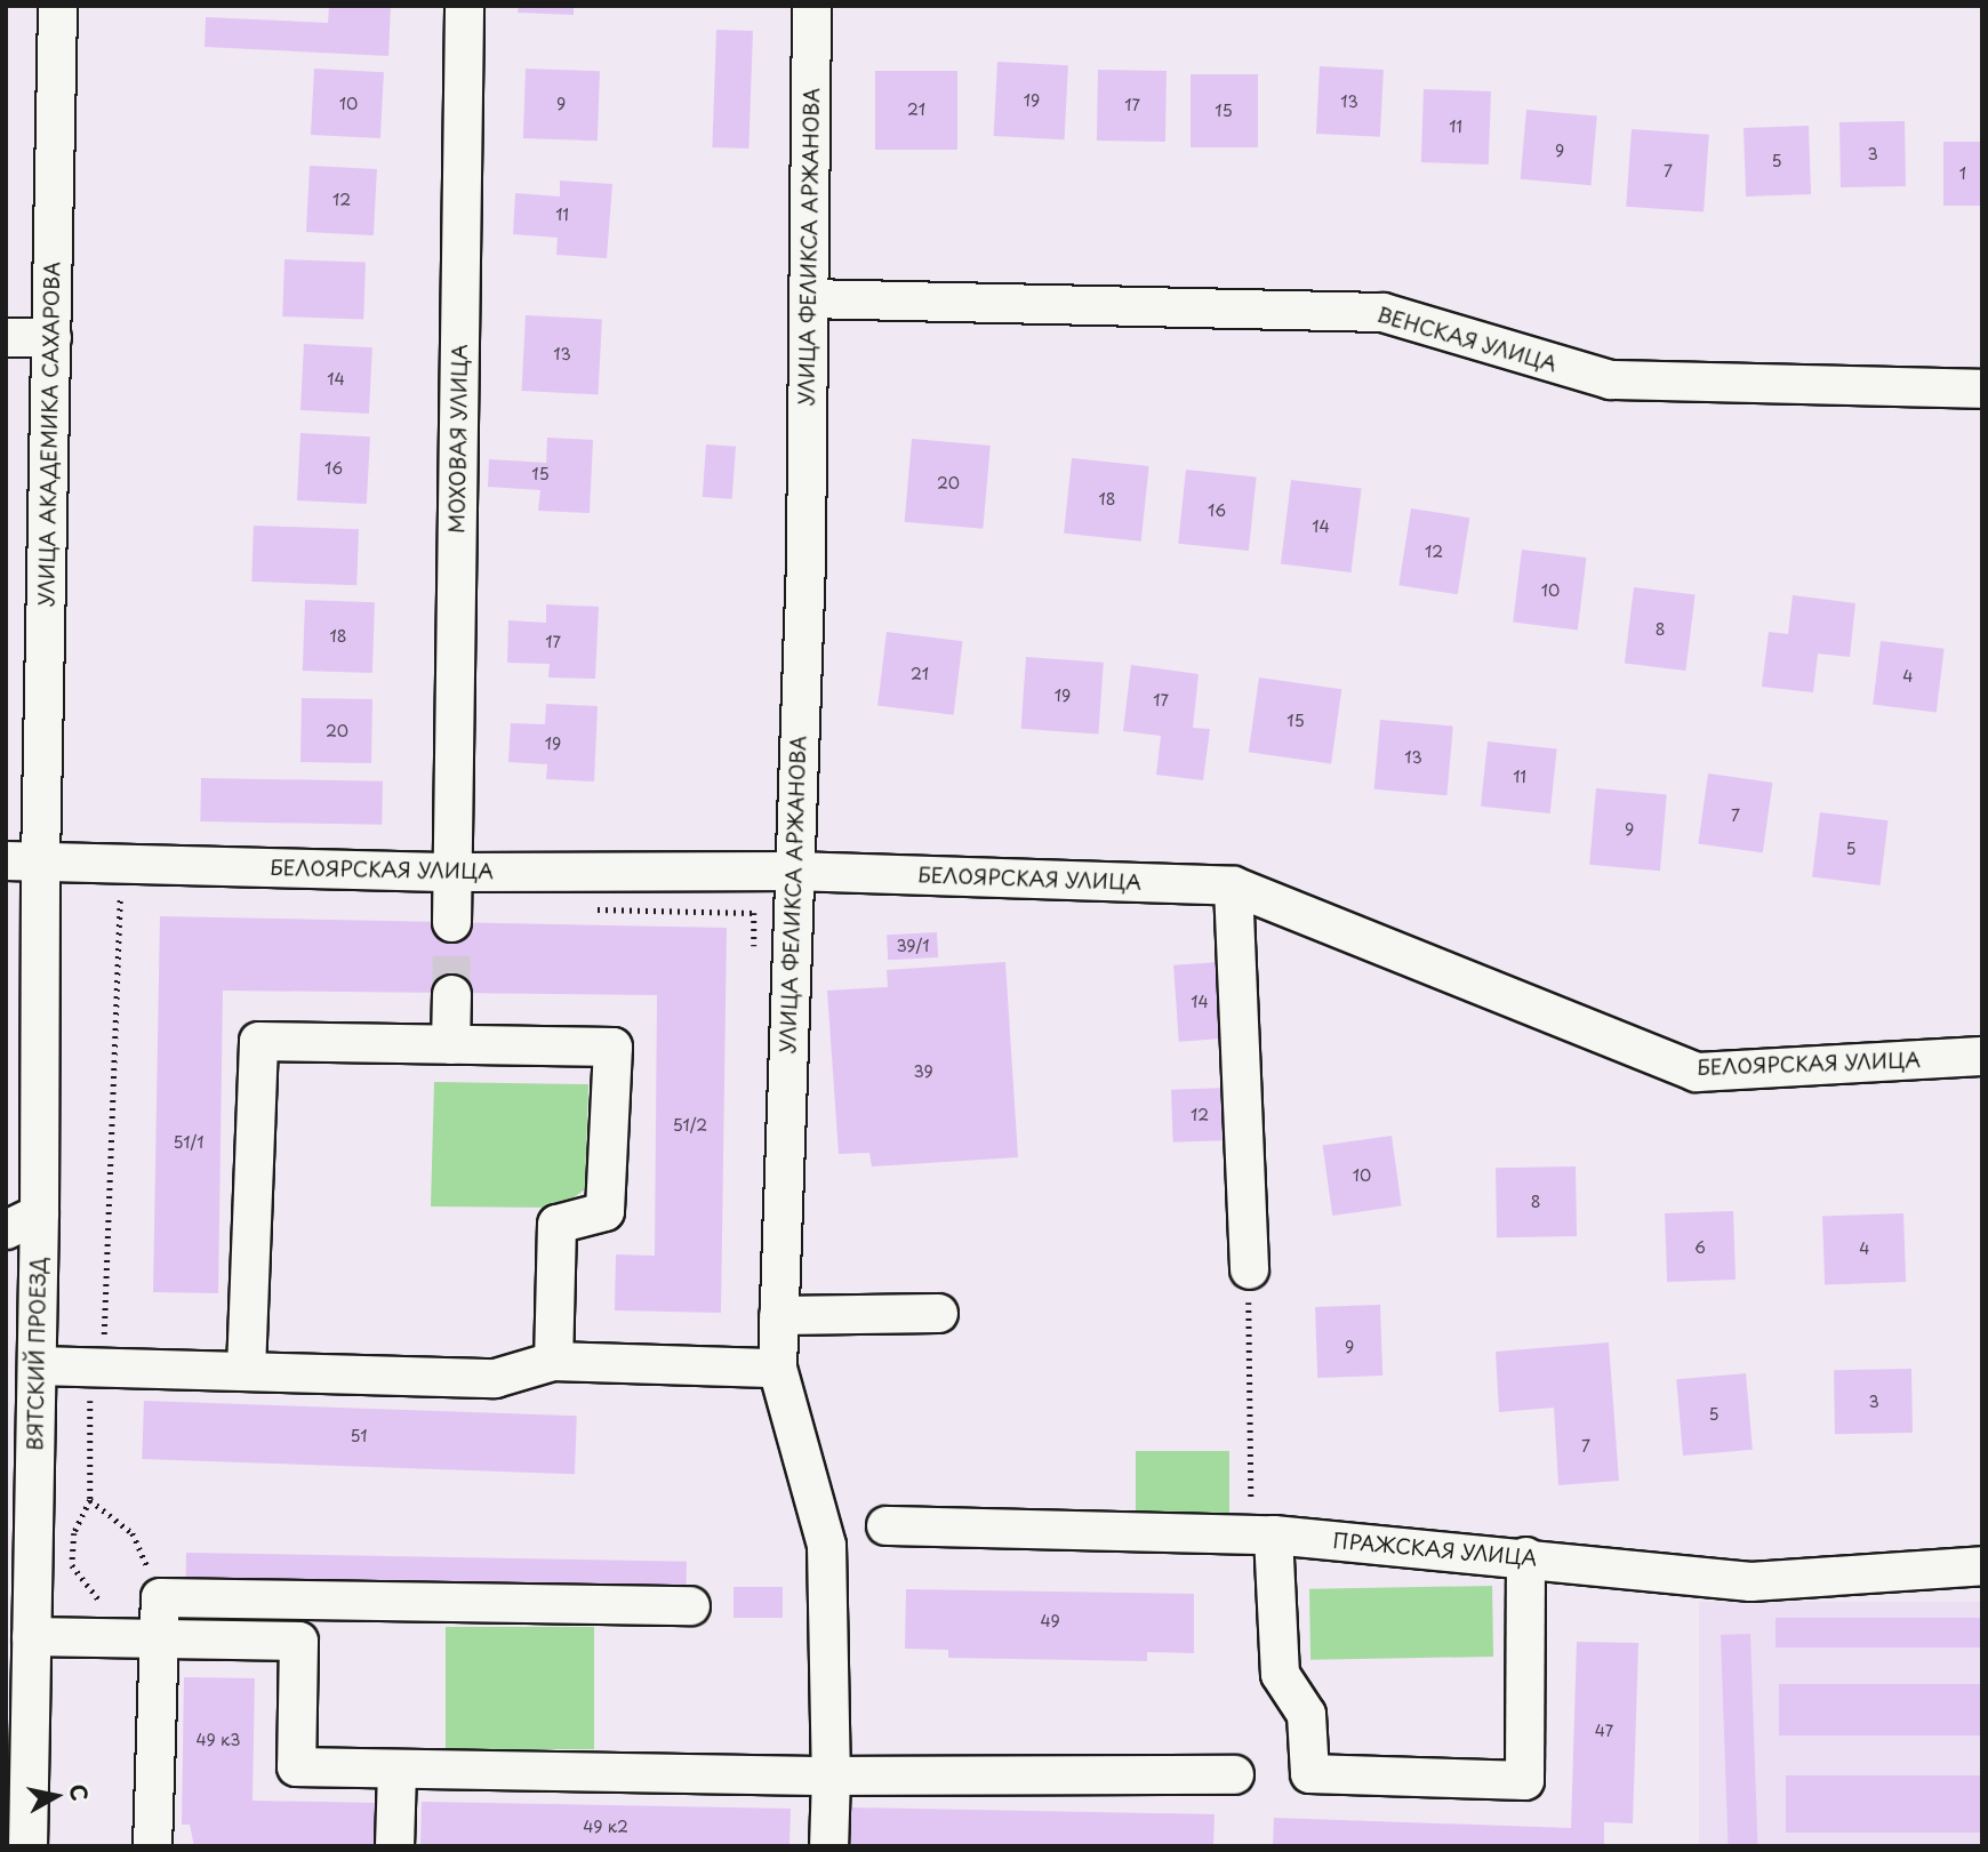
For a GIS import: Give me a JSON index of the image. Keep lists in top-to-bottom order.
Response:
{
  "streets": {
    "street": [
      "УЛИЦА ФЕЛИКСА АРЖАНОВА",
      "ВЕНСКАЯ УЛИЦА",
      "УЛИЦА АКАДЕМИКА САХАРОВА",
      "МОХОВАЯ УЛИЦА",
      "БЕЛОЯРСКАЯ УЛИЦА",
      "ВЯТСКИЙ ПРОЕЗД",
      "ПРАЖСКАЯ УЛИЦА"
    ]
  },
  "crossings": [
    ["УЛИЦА ФЕЛИКСА АРЖАНОВА", "ВЕНСКАЯ УЛИЦА"],
    ["УЛИЦА ФЕЛИКСА АРЖАНОВА", "БЕЛОЯРСКАЯ УЛИЦА"],
    ["УЛИЦА АКАДЕМИКА САХАРОВА", "БЕЛОЯРСКАЯ УЛИЦА"],
    ["УЛИЦА АКАДЕМИКА САХАРОВА", "ВЯТСКИЙ ПРОЕЗД"],
    ["МОХОВАЯ УЛИЦА", "БЕЛОЯРСКАЯ УЛИЦА"],
    ["БЕЛОЯРСКАЯ УЛИЦА", "ВЯТСКИЙ ПРОЕЗД"]
  ],
  "house_numbers": [
    "19",
    "13",
    "10",
    "9",
    "17",
    "21",
    "15",
    "11",
    "9",
    "3",
    "5",
    "7",
    "1",
    "12",
    "11",
    "13",
    "14",
    "16",
    "15",
    "20",
    "18",
    "16",
    "14",
    "12",
    "10",
    "8",
    "18",
    "17",
    "21",
    "4",
    "19",
    "17",
    "15",
    "20",
    "19",
    "13",
    "11",
    "7",
    "9",
    "5",
    "39/1",
    "14",
    "39",
    "12",
    "51/2",
    "51/1",
    "10",
    "8",
    "6",
    "4",
    "9",
    "3",
    "5",
    "51",
    "7",
    "49",
    "47",
    "49 к3",
    "49 к2"
  ],
  "north": "right"
}
